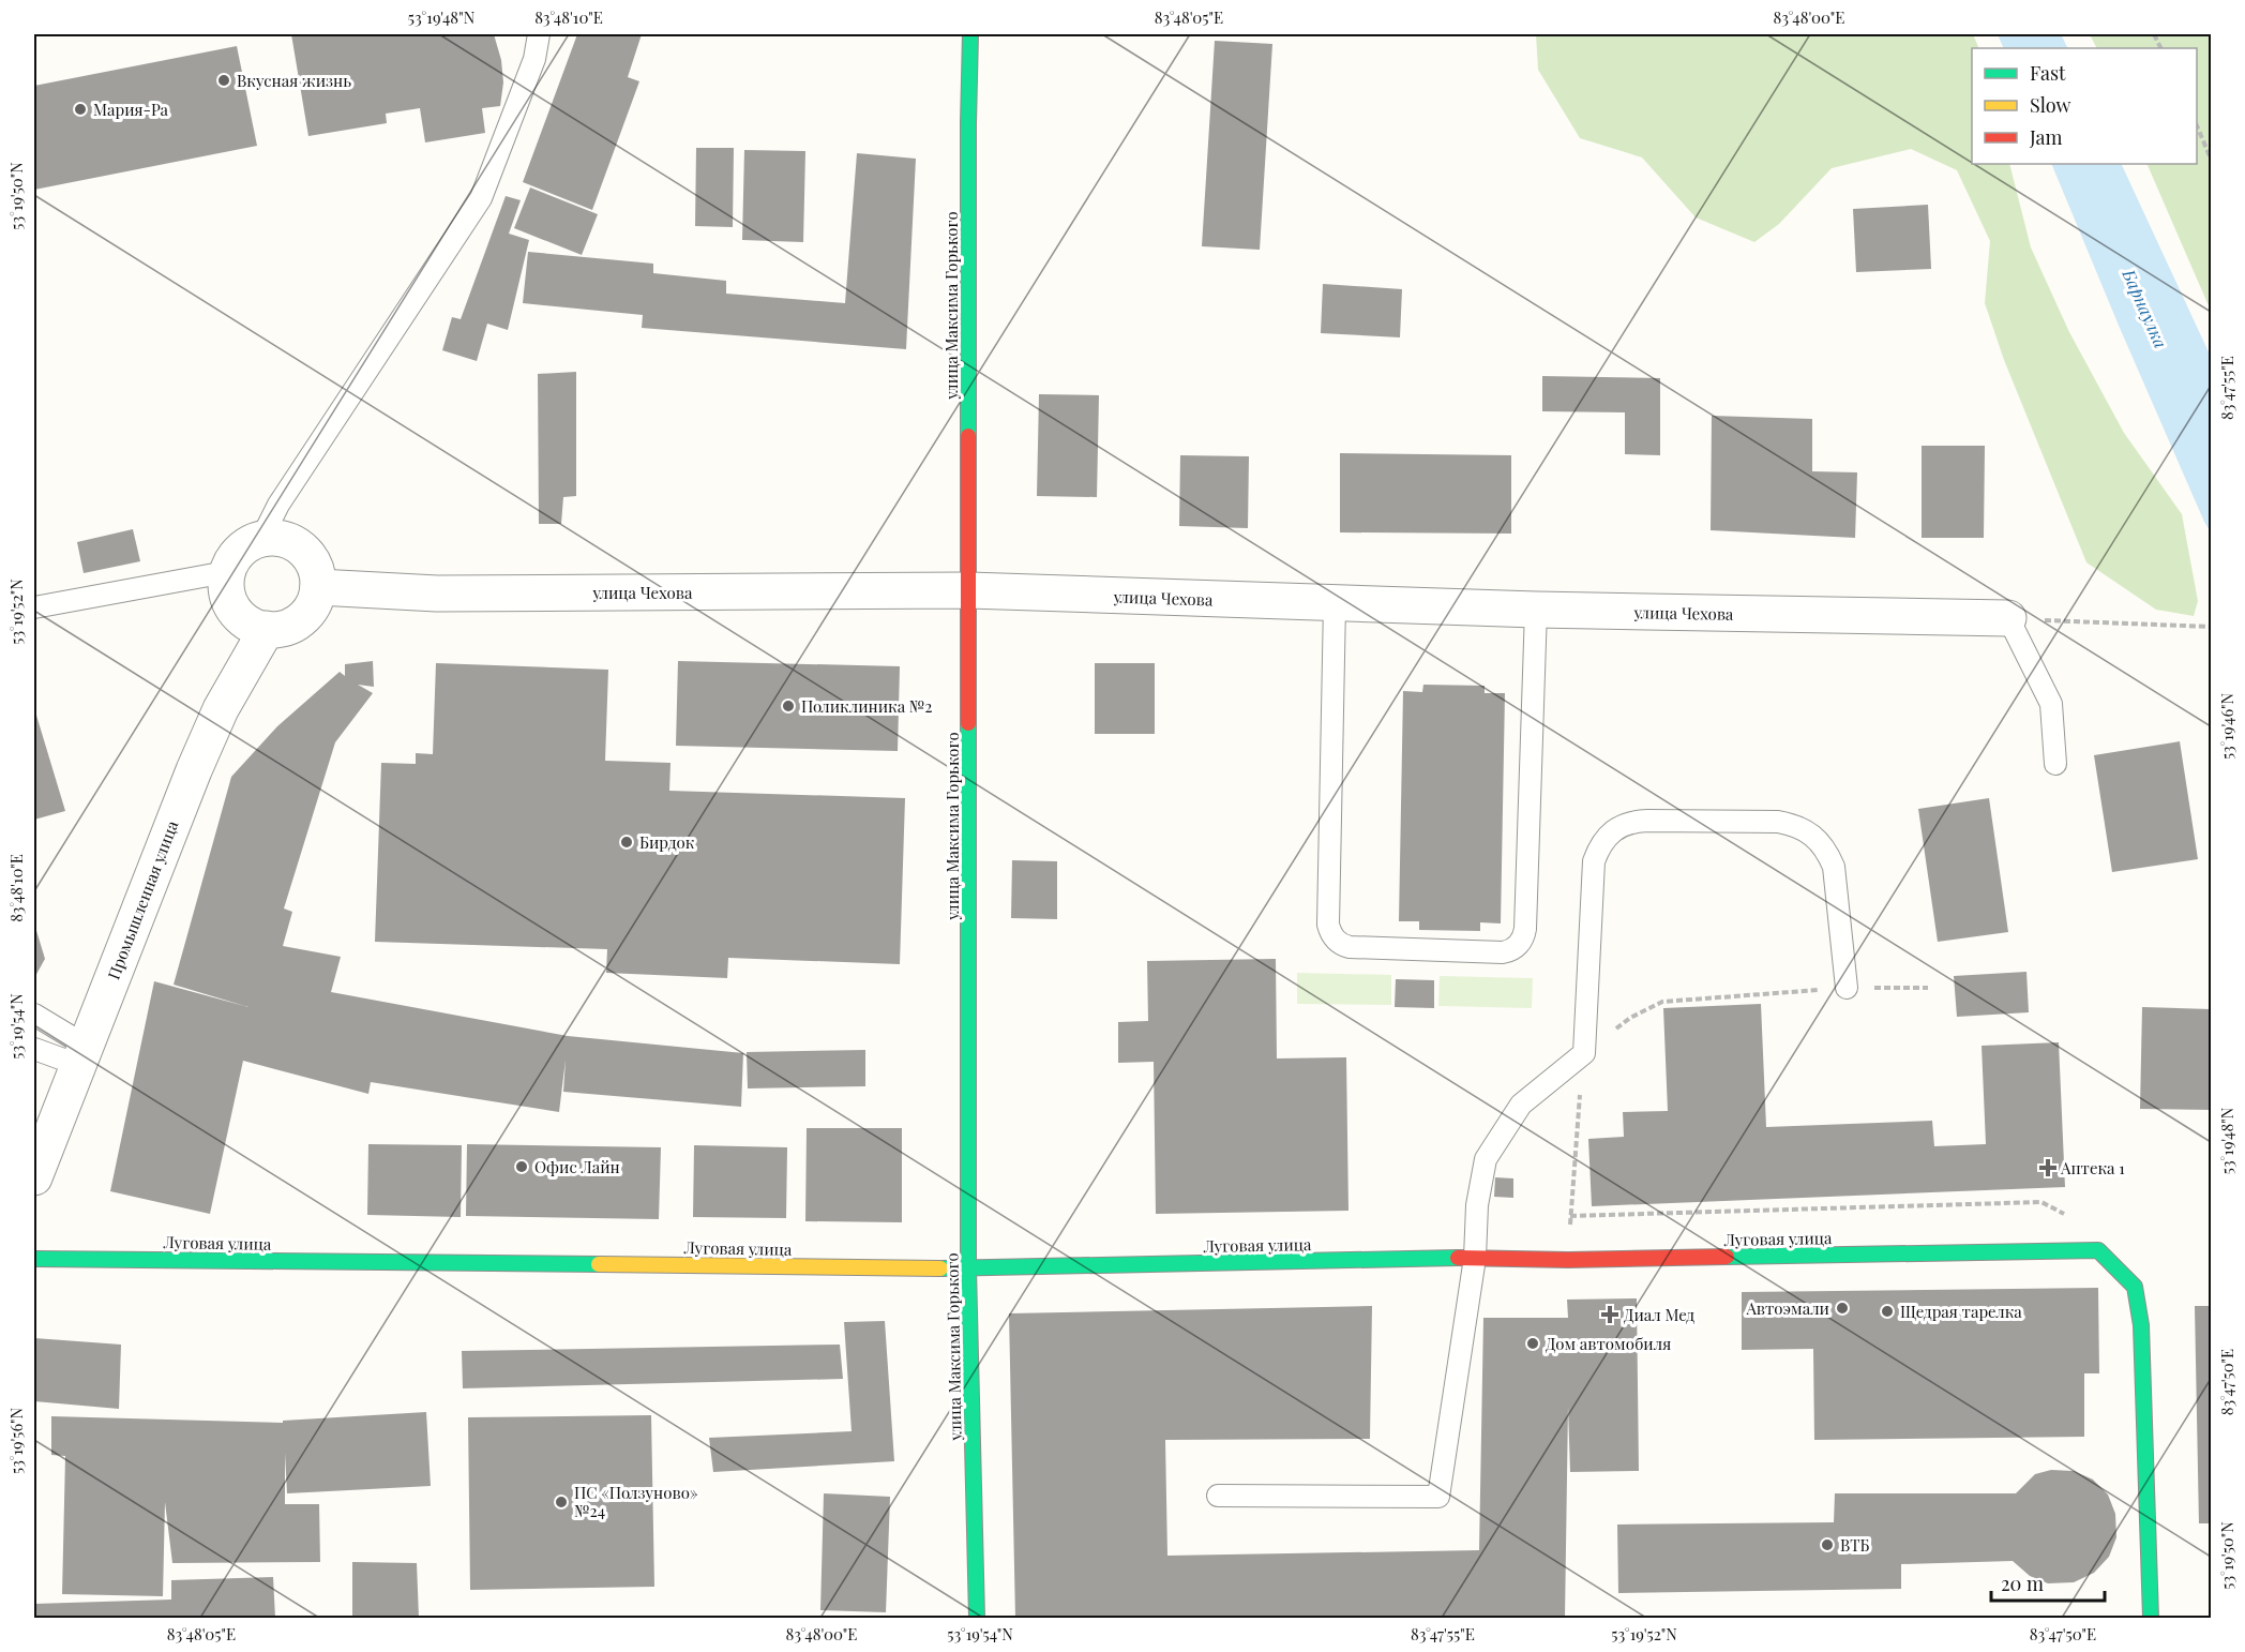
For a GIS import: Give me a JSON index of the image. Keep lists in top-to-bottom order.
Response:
{
  "streets": {
    "street": [
      "улица Максима Горького",
      "улица Чехова",
      "Промышленная улица",
      "Луговая улица"
    ]
  },
  "crossings": [
    ["улица Максима Горького", "улица Чехова"],
    ["улица Максима Горького", "Луговая улица"],
    ["улица Чехова", "Промышленная улица"]
  ],
  "water": ["Барнаулка"],
  "places": {
    "other": [
      "Вкусная жизнь",
      "Мария-Ра",
      "Поликлиника №2",
      "Бирдок",
      "Офис Лайн",
      "Автоэмали",
      "Щедрая тарелка",
      "Дом автомобиля",
      "ПС «Ползуново» №24",
      "ВТБ"
    ],
    "health": ["Аптека 1", "Диал Мед"]
  },
  "legend": ["Fast", "Slow", "Jam"],
  "scale_bar": "20 m",
  "coordinates": [
    "53°19'48\"N",
    "83°48'10\"E",
    "83°48'05\"E",
    "83°48'00\"E",
    "53°19'50\"N",
    "83°47'55\"E",
    "53°19'52\"N",
    "53°19'46\"N",
    "53°19'54\"N",
    "83°47'50\"E",
    "53°19'56\"N"
  ]
}
